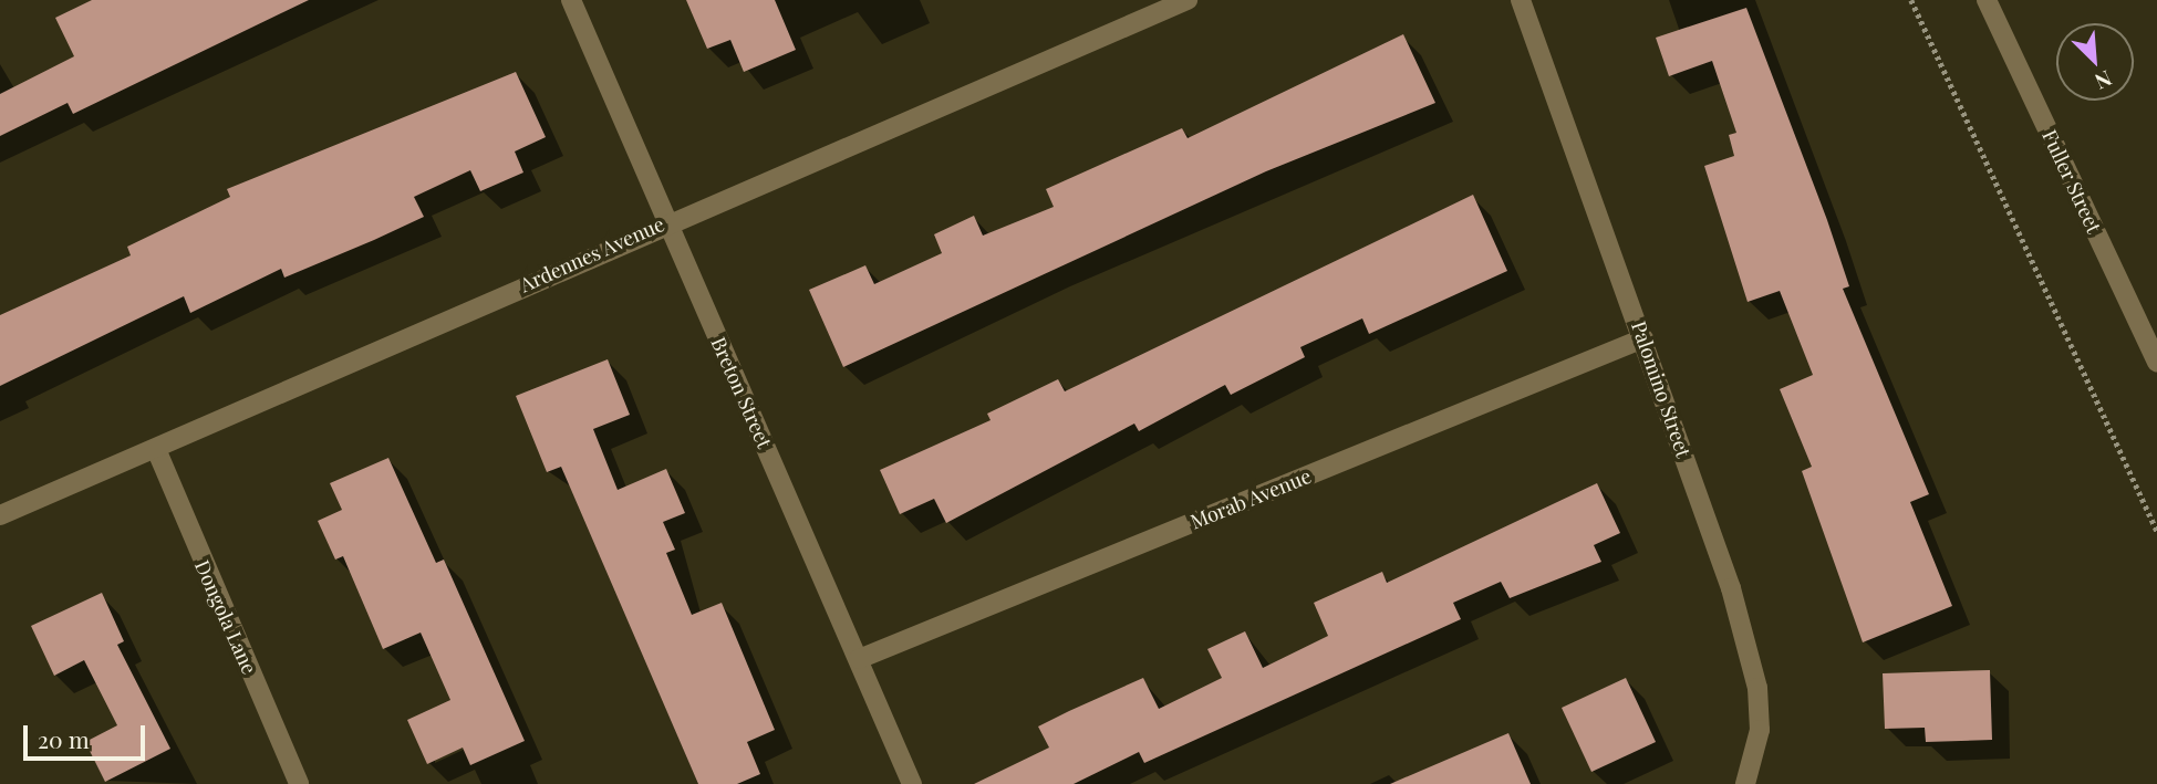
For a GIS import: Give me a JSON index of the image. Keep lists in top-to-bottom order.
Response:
{
  "streets": {
    "street": [
      "Fuller Street",
      "Ardennes Avenue",
      "Palomino Street",
      "Breton Street",
      "Morab Avenue",
      "Dongola Lane"
    ]
  },
  "crossings": [
    ["Ardennes Avenue", "Breton Street"],
    ["Ardennes Avenue", "Dongola Lane"],
    ["Palomino Street", "Morab Avenue"],
    ["Breton Street", "Morab Avenue"]
  ],
  "scale_bar": "20 m",
  "north": "bottom right"
}
